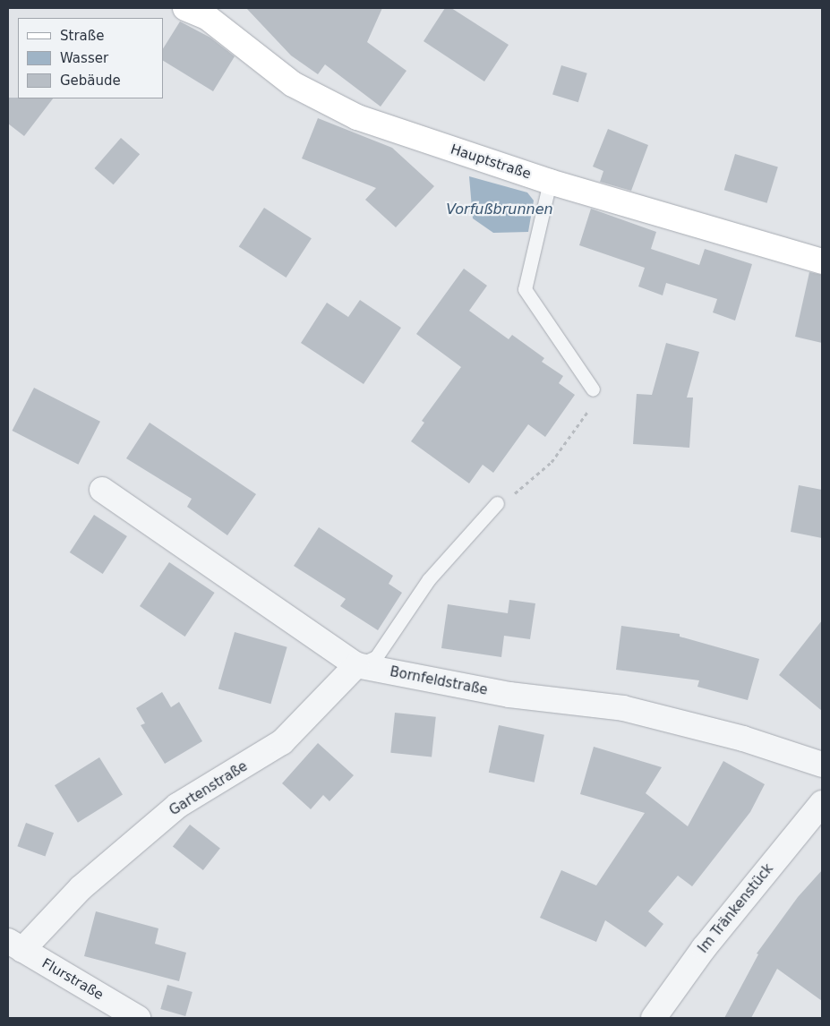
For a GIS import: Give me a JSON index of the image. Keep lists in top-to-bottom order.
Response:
{
  "streets": {
    "main road": ["Hauptstraße"],
    "street": [
      "Bornfeldstraße",
      "Gartenstraße",
      "Im Tränkenstück",
      "Flurstraße"
    ]
  },
  "crossings": [
    ["Bornfeldstraße", "Gartenstraße"],
    ["Gartenstraße", "Flurstraße"]
  ],
  "water": ["Vorfußbrunnen"],
  "legend": ["Straße", "Wasser", "Gebäude"]
}
